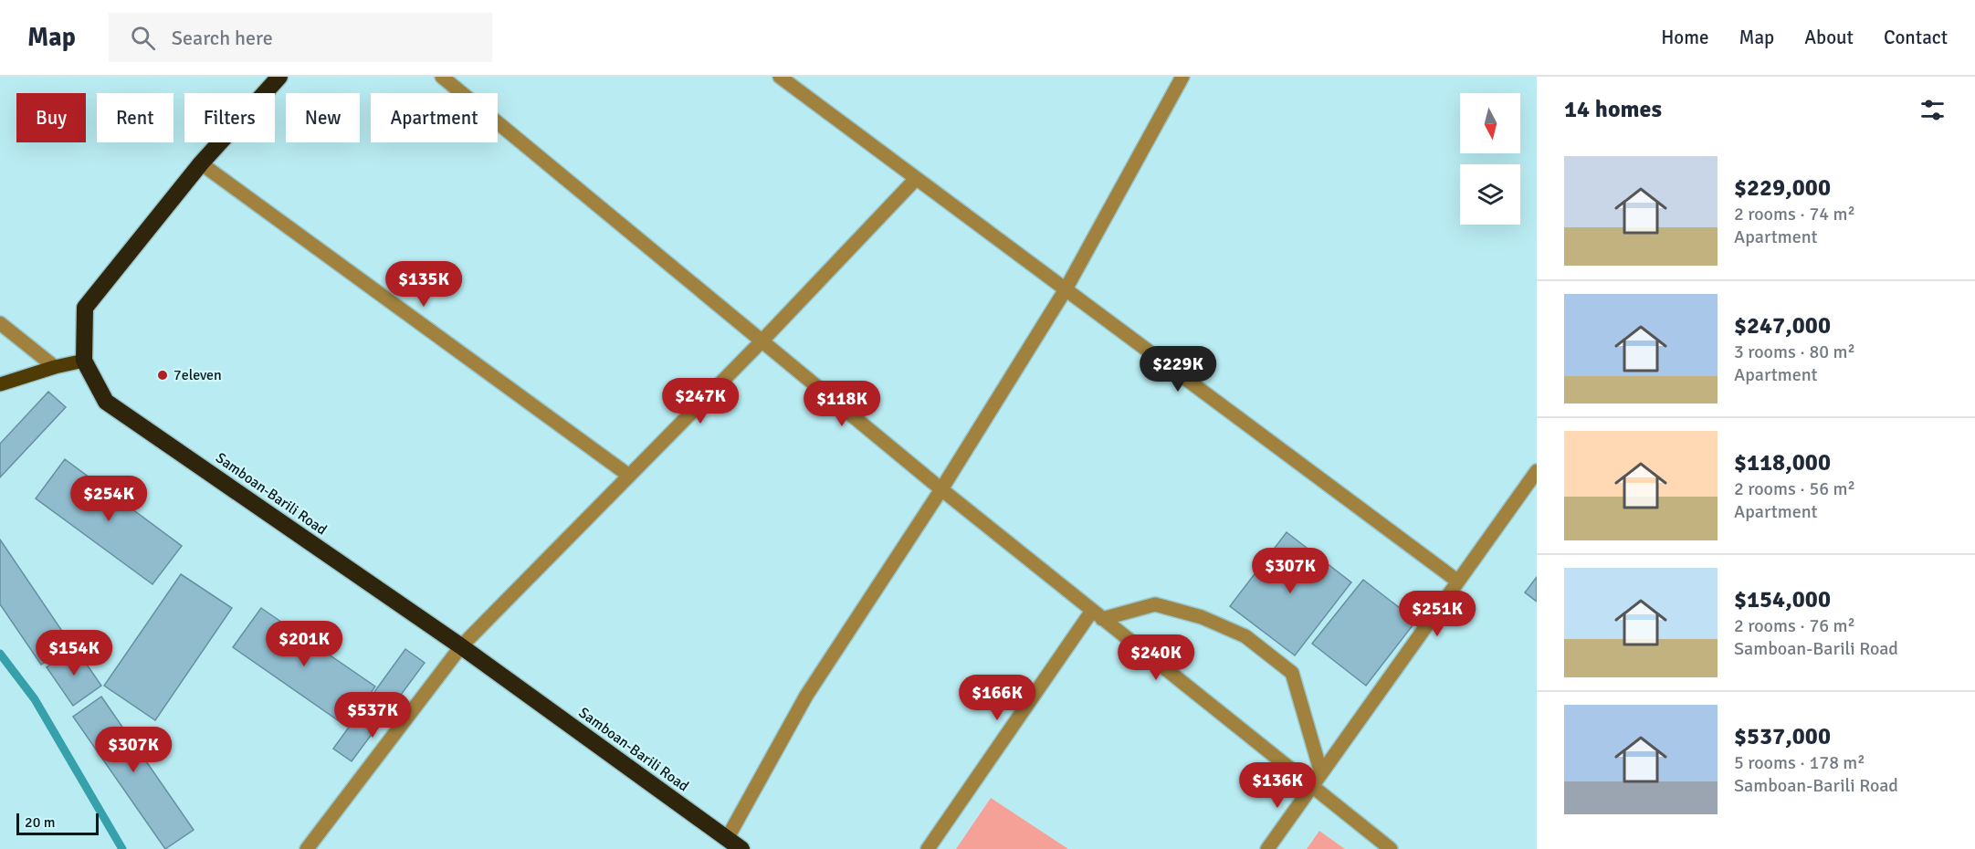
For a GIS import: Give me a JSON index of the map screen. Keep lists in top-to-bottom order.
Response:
{
  "streets": {
    "highway": ["Samboan-Barili Road"]
  },
  "places": ["7eleven"],
  "scale_bar": "20 m",
  "north": "bottom",
  "page": {
    "header": "Map",
    "search": "Search here",
    "nav": [
      "Home",
      "Map",
      "About",
      "Contact"
    ],
    "heading": "14 homes",
    "chip": [
      "Buy",
      "Rent",
      "Filters",
      "New",
      "Apartment"
    ],
    "list": [
      {
        "name": "$229,000",
        "note": "2 rooms · 74 m² · Apartment"
      },
      {
        "name": "$247,000",
        "note": "3 rooms · 80 m² · Apartment"
      },
      {
        "name": "$118,000",
        "note": "2 rooms · 56 m² · Apartment"
      },
      {
        "name": "$154,000",
        "note": "2 rooms · 76 m² · Samboan-Barili Road"
      },
      {
        "name": "$537,000",
        "note": "5 rooms · 178 m² · Samboan-Barili Road"
      }
    ],
    "price": [
      "$135K",
      "$229K",
      "$247K",
      "$118K",
      "$254K",
      "$307K",
      "$251K",
      "$201K",
      "$154K",
      "$240K",
      "$166K",
      "$537K",
      "$307K",
      "$136K"
    ],
    "scale": "20 m"
  }
}
